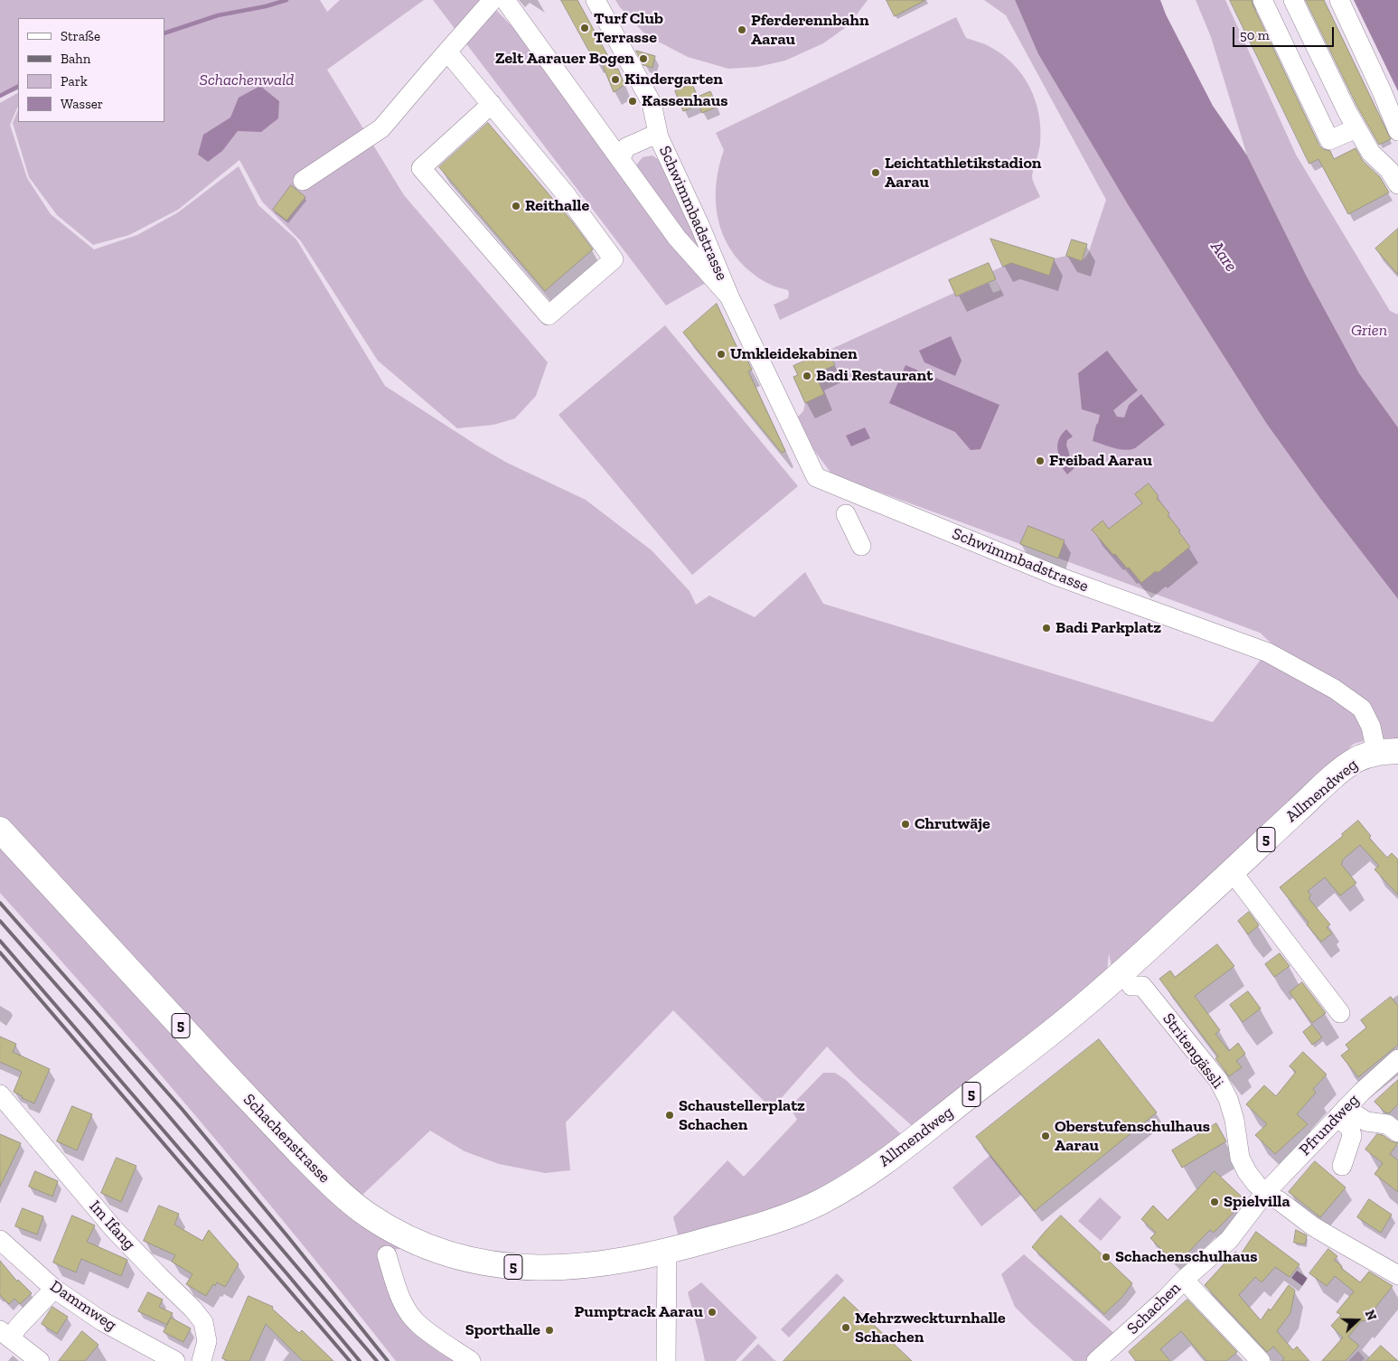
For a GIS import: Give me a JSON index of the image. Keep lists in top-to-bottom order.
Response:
{
  "streets": {
    "main road": ["Allmendweg", "5", "Schachenstrasse"],
    "street": [
      "Schwimmbadstrasse",
      "Stritengässli",
      "Pfrundweg",
      "Im Ifang",
      "Dammweg",
      "Schachen"
    ]
  },
  "crossings": [
    ["Schwimmbadstrasse", "Allmendweg"],
    ["Allmendweg", "Stritengässli"],
    ["Allmendweg", "Schachenstrasse"],
    ["Stritengässli", "Pfrundweg"],
    ["Stritengässli", "Schachen"],
    ["Pfrundweg", "Schachen"]
  ],
  "water": ["Aare"],
  "parks": ["Schachenwald", "Grien"],
  "places": [
    "Turf Club Terrasse",
    "Pferderennbahn Aarau",
    "Zelt Aarauer Bogen",
    "Kindergarten",
    "Kassenhaus",
    "Leichtathletikstadion Aarau",
    "Reithalle",
    "Umkleidekabinen",
    "Badi Restaurant",
    "Freibad Aarau",
    "Badi Parkplatz",
    "Chrutwäje",
    "Schaustellerplatz Schachen",
    "Oberstufenschulhaus Aarau",
    "Spielvilla",
    "Schachenschulhaus",
    "Pumptrack Aarau",
    "Mehrzweckturnhalle Schachen",
    "Sporthalle"
  ],
  "legend": [
    "Straße",
    "Bahn",
    "Park",
    "Wasser"
  ],
  "scale_bar": "50 m",
  "north": "right"
}
